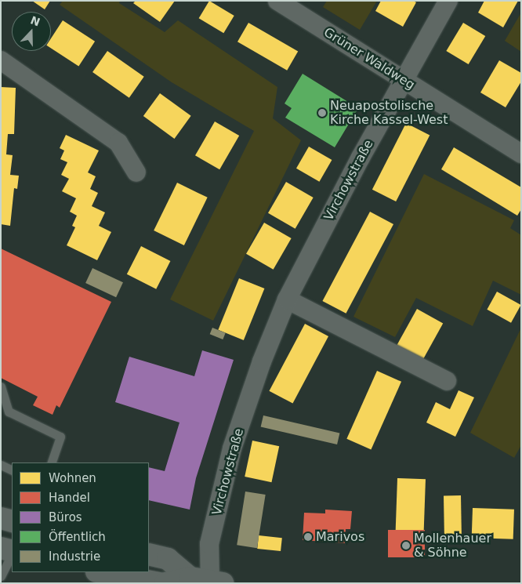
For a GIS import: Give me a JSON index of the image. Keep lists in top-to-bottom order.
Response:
{
  "streets": {
    "street": ["Grüner Waldweg", "Virchowstraße"]
  },
  "crossings": [
    ["Grüner Waldweg", "Virchowstraße"]
  ],
  "places": ["Neuapostolische Kirche Kassel-West", "Marivos", "Mollenhauer & Söhne"],
  "legend": [
    "Wohnen",
    "Handel",
    "Büros",
    "Öffentlich",
    "Industrie"
  ],
  "north": "top"
}
